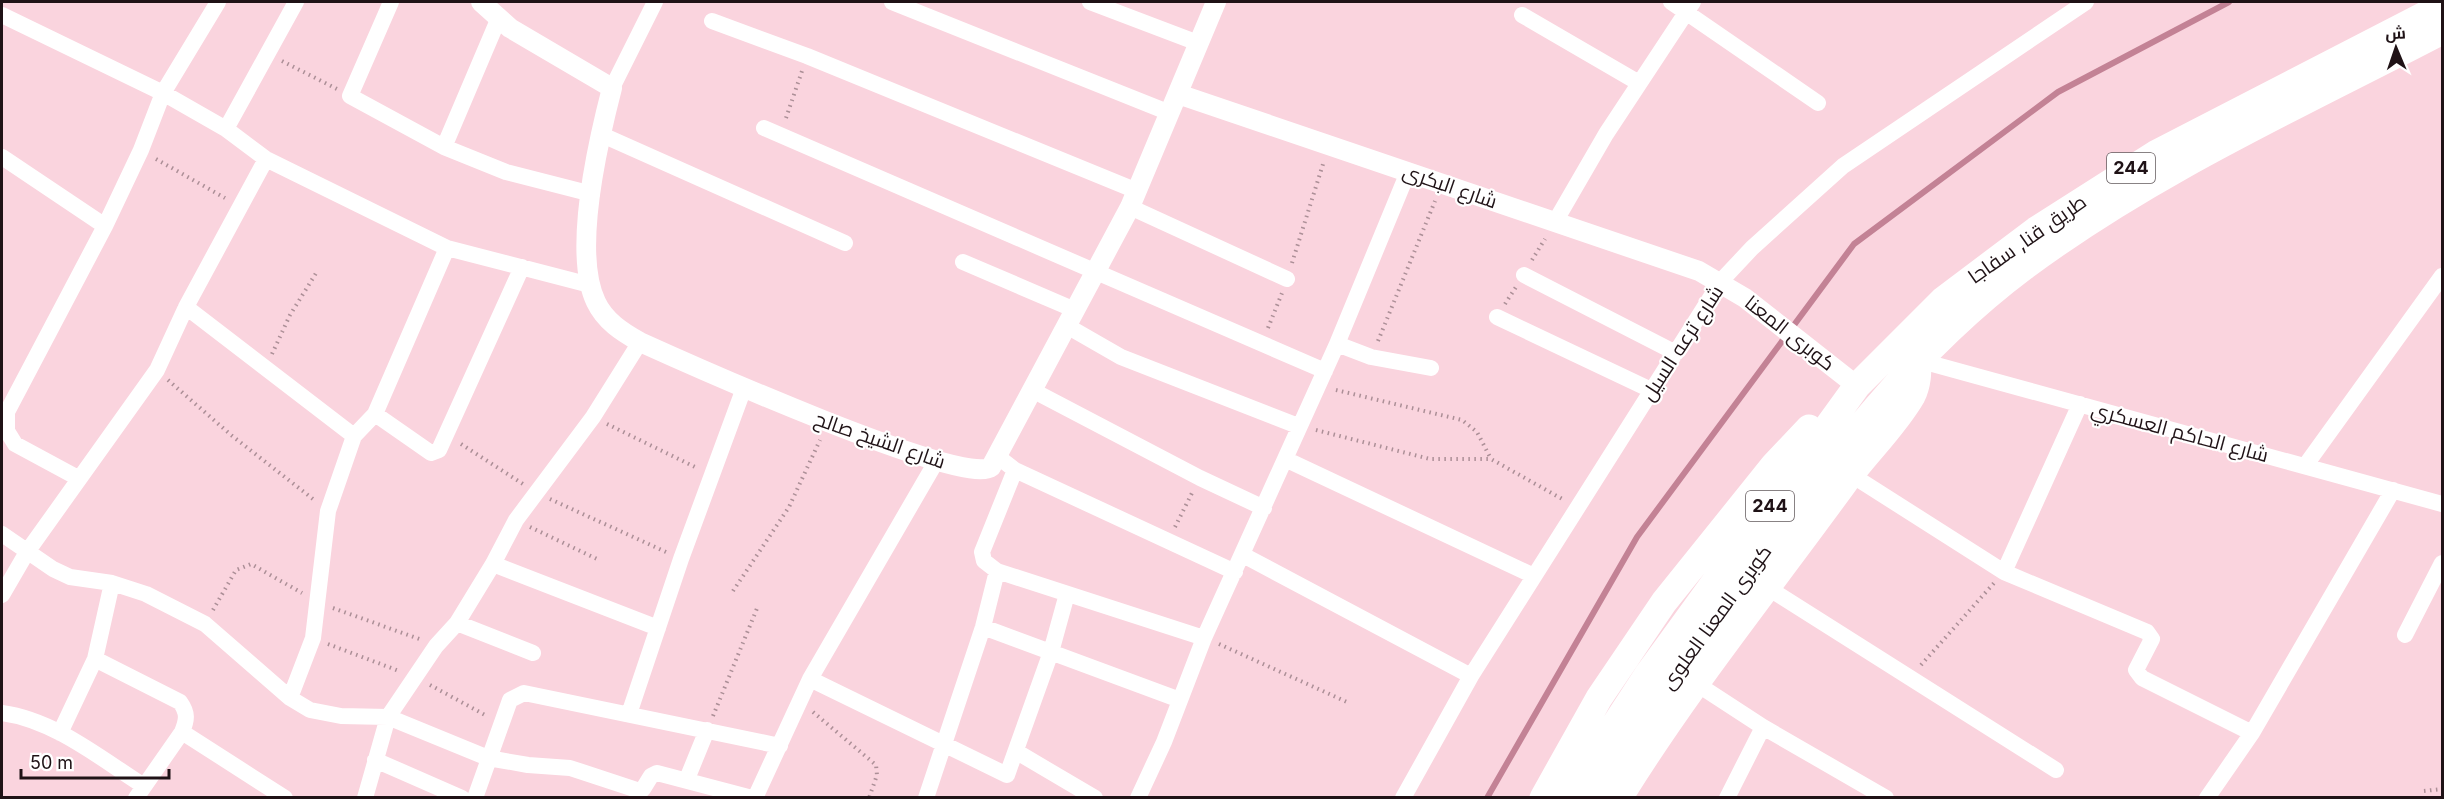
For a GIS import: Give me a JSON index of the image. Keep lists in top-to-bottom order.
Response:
{
  "streets": {
    "highway": ["244", "طريق قنا, سفاجا", "كوبرى المعنا العلوى"],
    "street": [
      "شارع البكرى",
      "كوبرى المعنا",
      "شارع ترعه السيل",
      "شارع الحاكم العسكري",
      "شارع الشيخ صالح"
    ]
  },
  "crossings": [
    ["شارع البكرى", "كوبرى المعنا"],
    ["شارع البكرى", "شارع ترعه السيل"],
    ["طريق قنا, سفاجا", "كوبرى المعنا"],
    ["طريق قنا, سفاجا", "شارع الحاكم العسكري"],
    ["طريق قنا, سفاجا", "كوبرى المعنا العلوى"],
    ["كوبرى المعنا", "شارع ترعه السيل"],
    ["كوبرى المعنا", "كوبرى المعنا العلوى"],
    ["شارع الحاكم العسكري", "كوبرى المعنا العلوى"]
  ],
  "scale_bar": "50 m",
  "north": "top"
}
